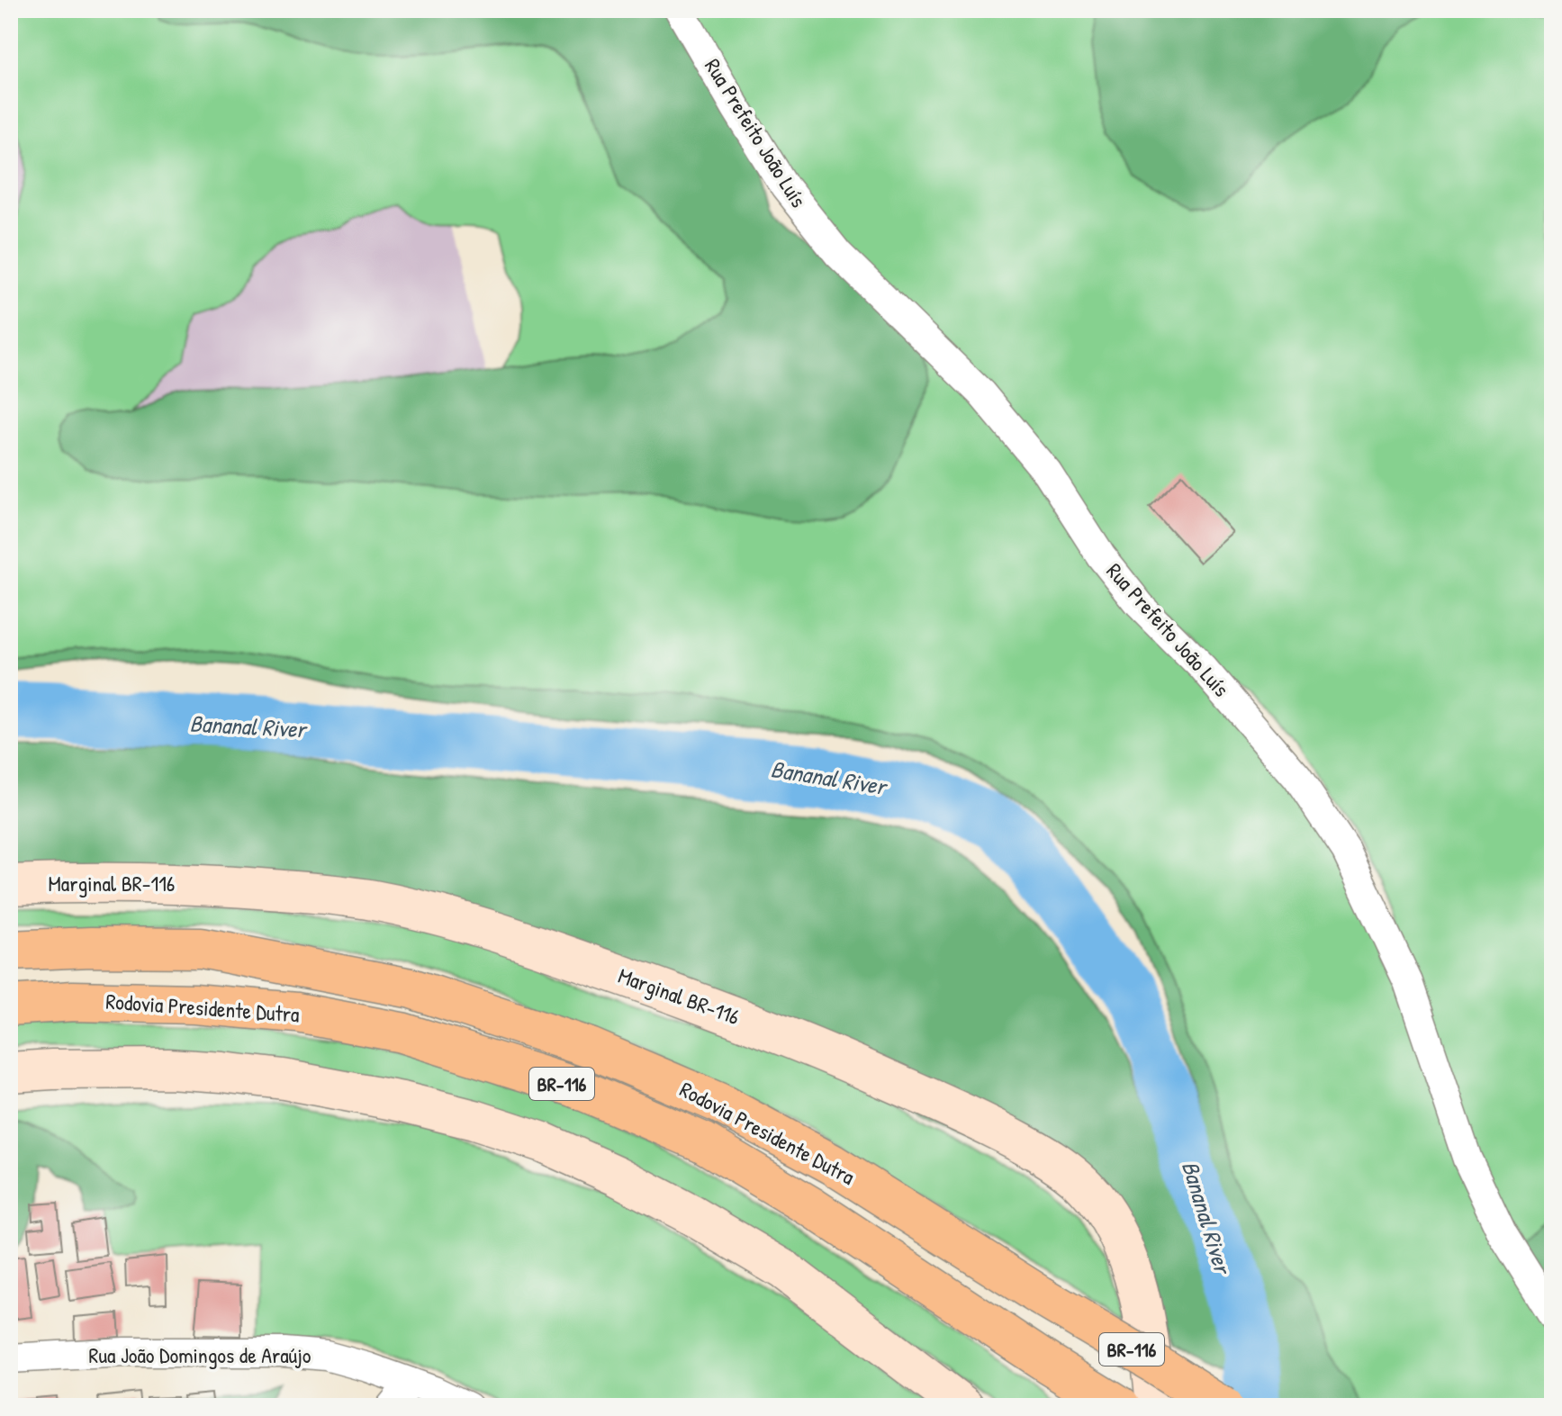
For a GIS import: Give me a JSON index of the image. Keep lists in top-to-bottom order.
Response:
{
  "streets": {
    "highway": ["Rodovia Presidente Dutra", "BR-116"],
    "main road": ["Marginal BR-116"],
    "street": ["Rua Prefeito João Luís", "Rua João Domingos de Araújo"]
  },
  "water": ["Bananal River"]
}
